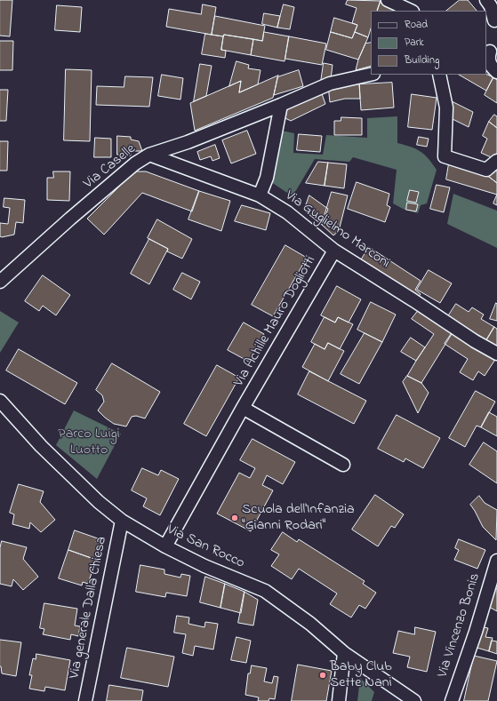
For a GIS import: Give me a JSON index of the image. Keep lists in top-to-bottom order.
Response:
{
  "streets": {
    "street": [
      "Via Caselle",
      "Via Guglielmo Marconi",
      "Via Achille Mauro Dogliotti",
      "Via San Rocco",
      "Via generale Dalla Chiesa",
      "Via Vincenzo Bonis"
    ]
  },
  "crossings": [
    ["Via Caselle", "Via Guglielmo Marconi"],
    ["Via Guglielmo Marconi", "Via Achille Mauro Dogliotti"],
    ["Via Achille Mauro Dogliotti", "Via San Rocco"],
    ["Via San Rocco", "Via generale Dalla Chiesa"]
  ],
  "parks": ["Parco Luigi Luotto"],
  "places": ["Scuola dell'Infanzia \"Gianni Rodari\"", "Baby Club Sette Nani"],
  "legend": ["Road", "Park", "Building"]
}
